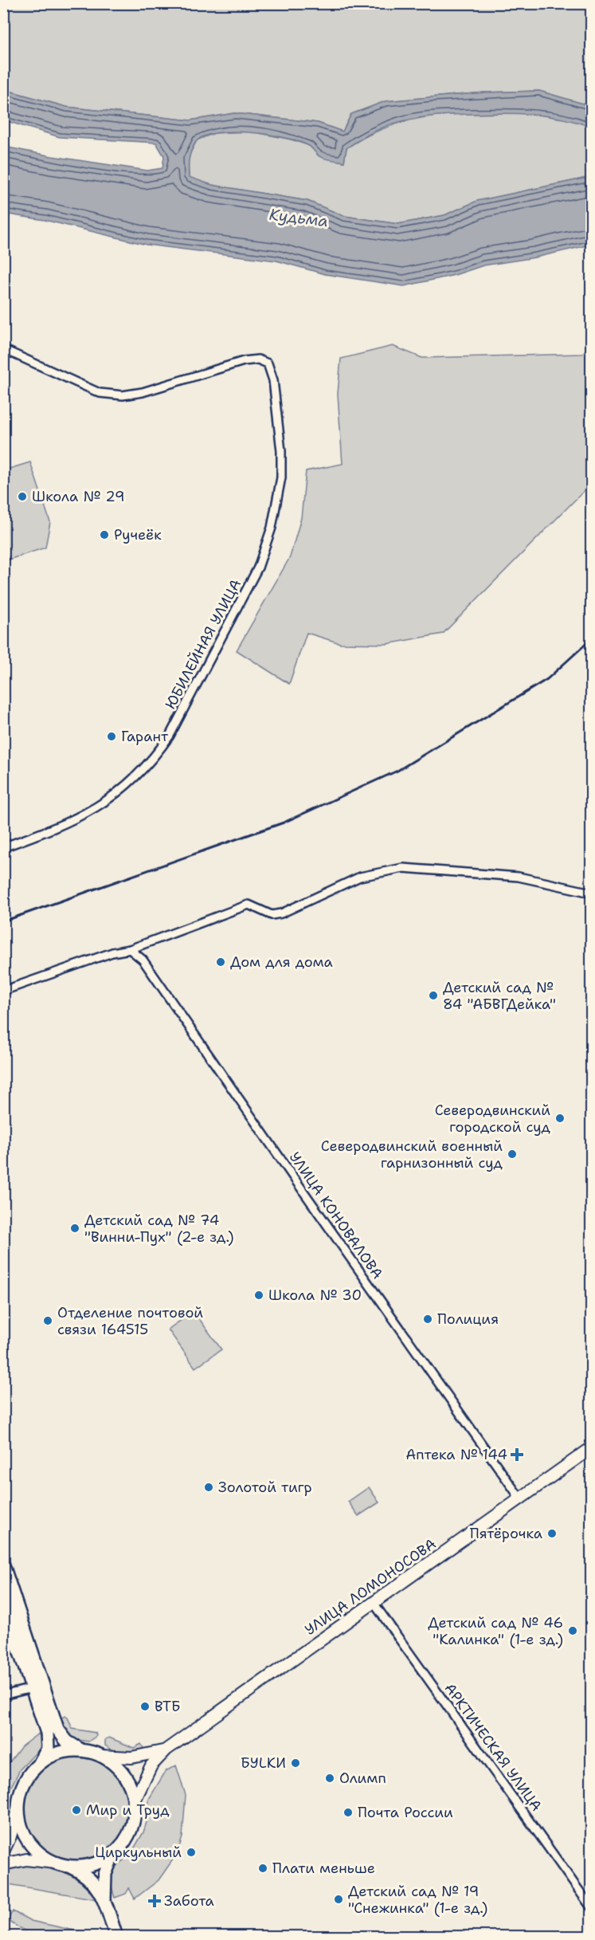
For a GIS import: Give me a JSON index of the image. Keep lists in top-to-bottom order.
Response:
{
  "streets": {
    "street": [
      "ЮБИЛЕЙНАЯ УЛИЦА",
      "УЛИЦА КОНОВАЛОВА",
      "УЛИЦА ЛОМОНОСОВА",
      "АРКТИЧЕСКАЯ УЛИЦА"
    ]
  },
  "crossings": [
    ["УЛИЦА КОНОВАЛОВА", "УЛИЦА ЛОМОНОСОВА"],
    ["УЛИЦА ЛОМОНОСОВА", "АРКТИЧЕСКАЯ УЛИЦА"]
  ],
  "water": ["Кудьма"],
  "places": {
    "other": [
      "Школа № 29",
      "Ручеёк",
      "Гарант",
      "Дом для дома",
      "Детский сад № 84 \"АБВГДейка\"",
      "Северодвинский городской суд",
      "Северодвинский военный гарнизонный суд",
      "Детский сад № 74 \"Винни-Пух\" (2-е зд.)",
      "Школа № 30",
      "Полиция",
      "Отделение почтовой связи 164515",
      "Золотой тигр",
      "Пятёрочка",
      "Детский сад № 46 \"Калинка\" (1-е зд.)",
      "ВТБ",
      "БУLКИ",
      "Олимп",
      "Мир и Труд",
      "Почта России",
      "Циркульный",
      "Плати меньше",
      "Детский сад № 19 \"Снежинка\" (1-е зд.)"
    ],
    "health": ["Аптека № 144", "Забота"]
  }
}
